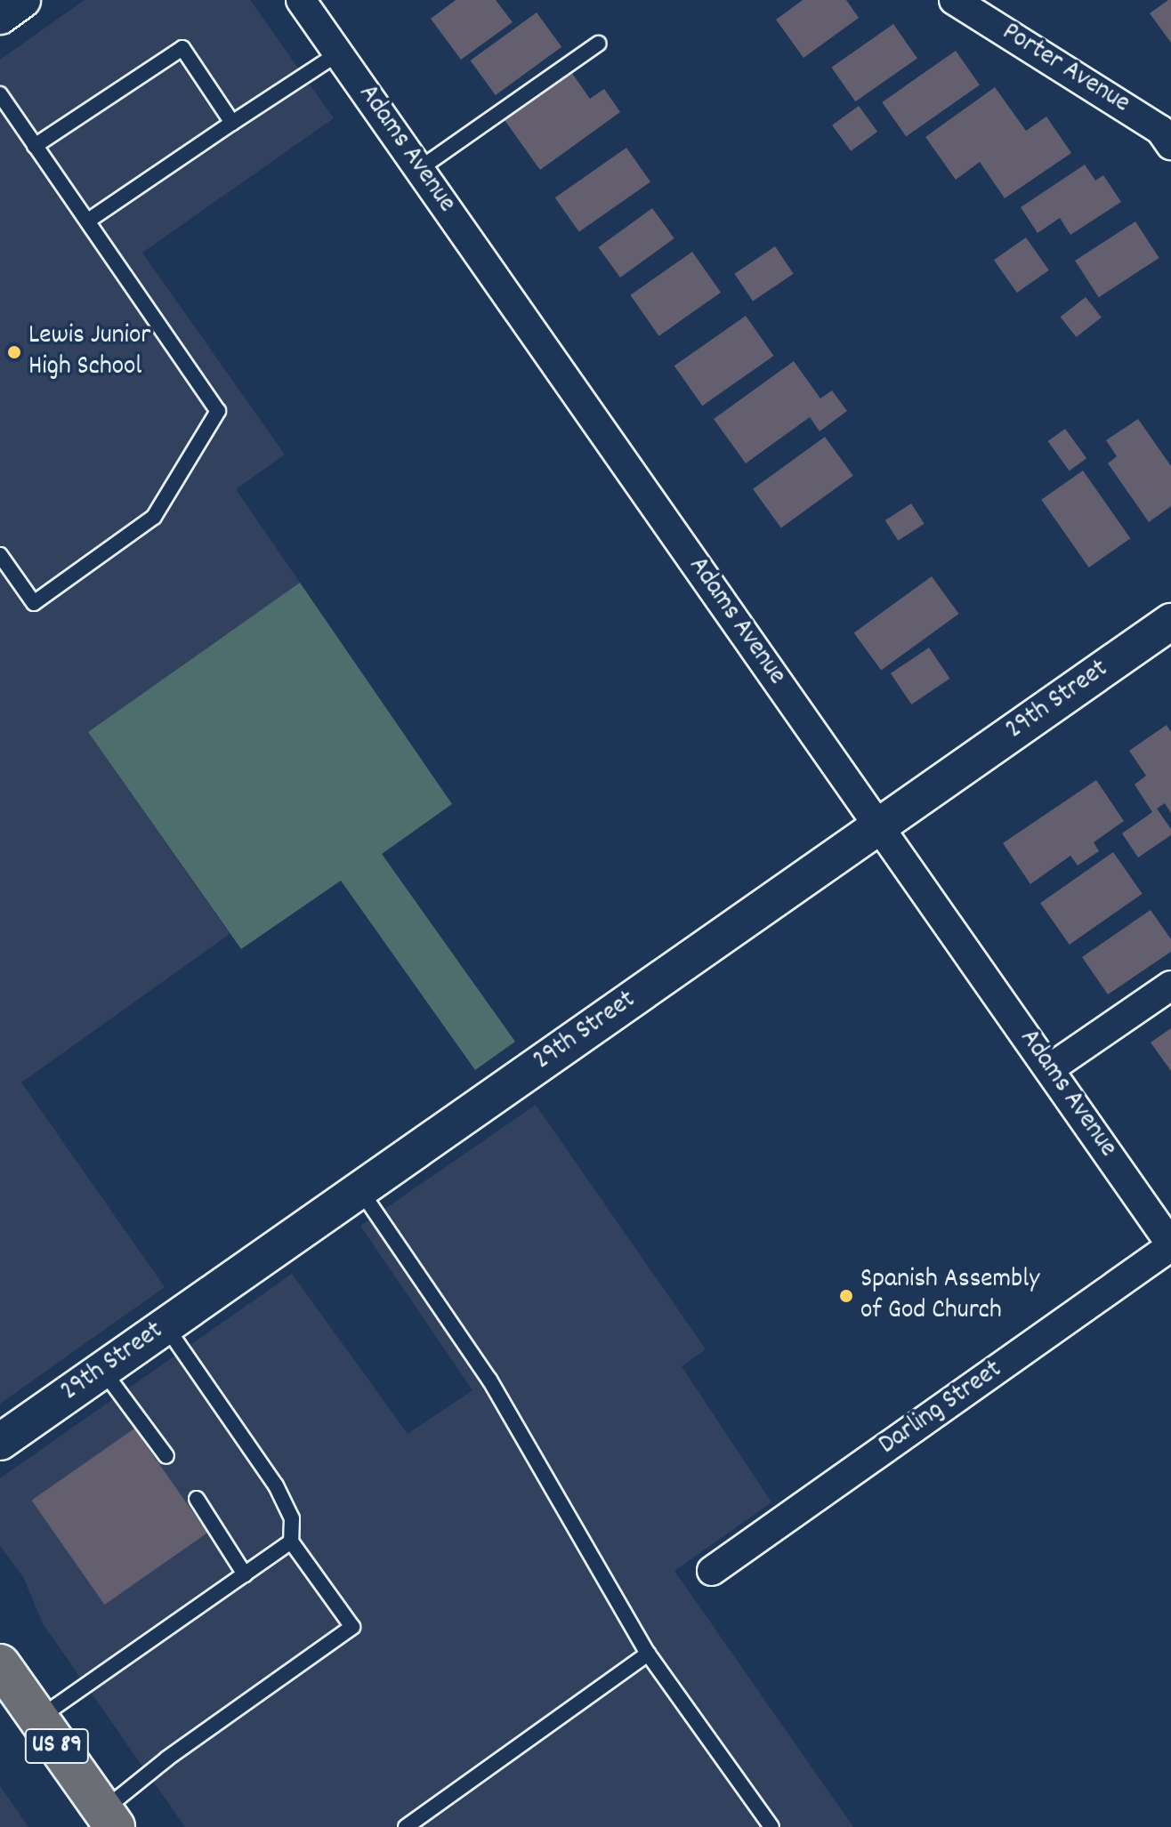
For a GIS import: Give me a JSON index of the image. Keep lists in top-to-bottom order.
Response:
{
  "streets": {
    "main road": ["US 89"],
    "street": [
      "Porter Avenue",
      "Adams Avenue",
      "29th Street",
      "Darling Street"
    ]
  },
  "crossings": [
    ["Adams Avenue", "29th Street"],
    ["Adams Avenue", "Darling Street"]
  ],
  "places": ["Lewis Junior High School", "Spanish Assembly of God Church"]
}
